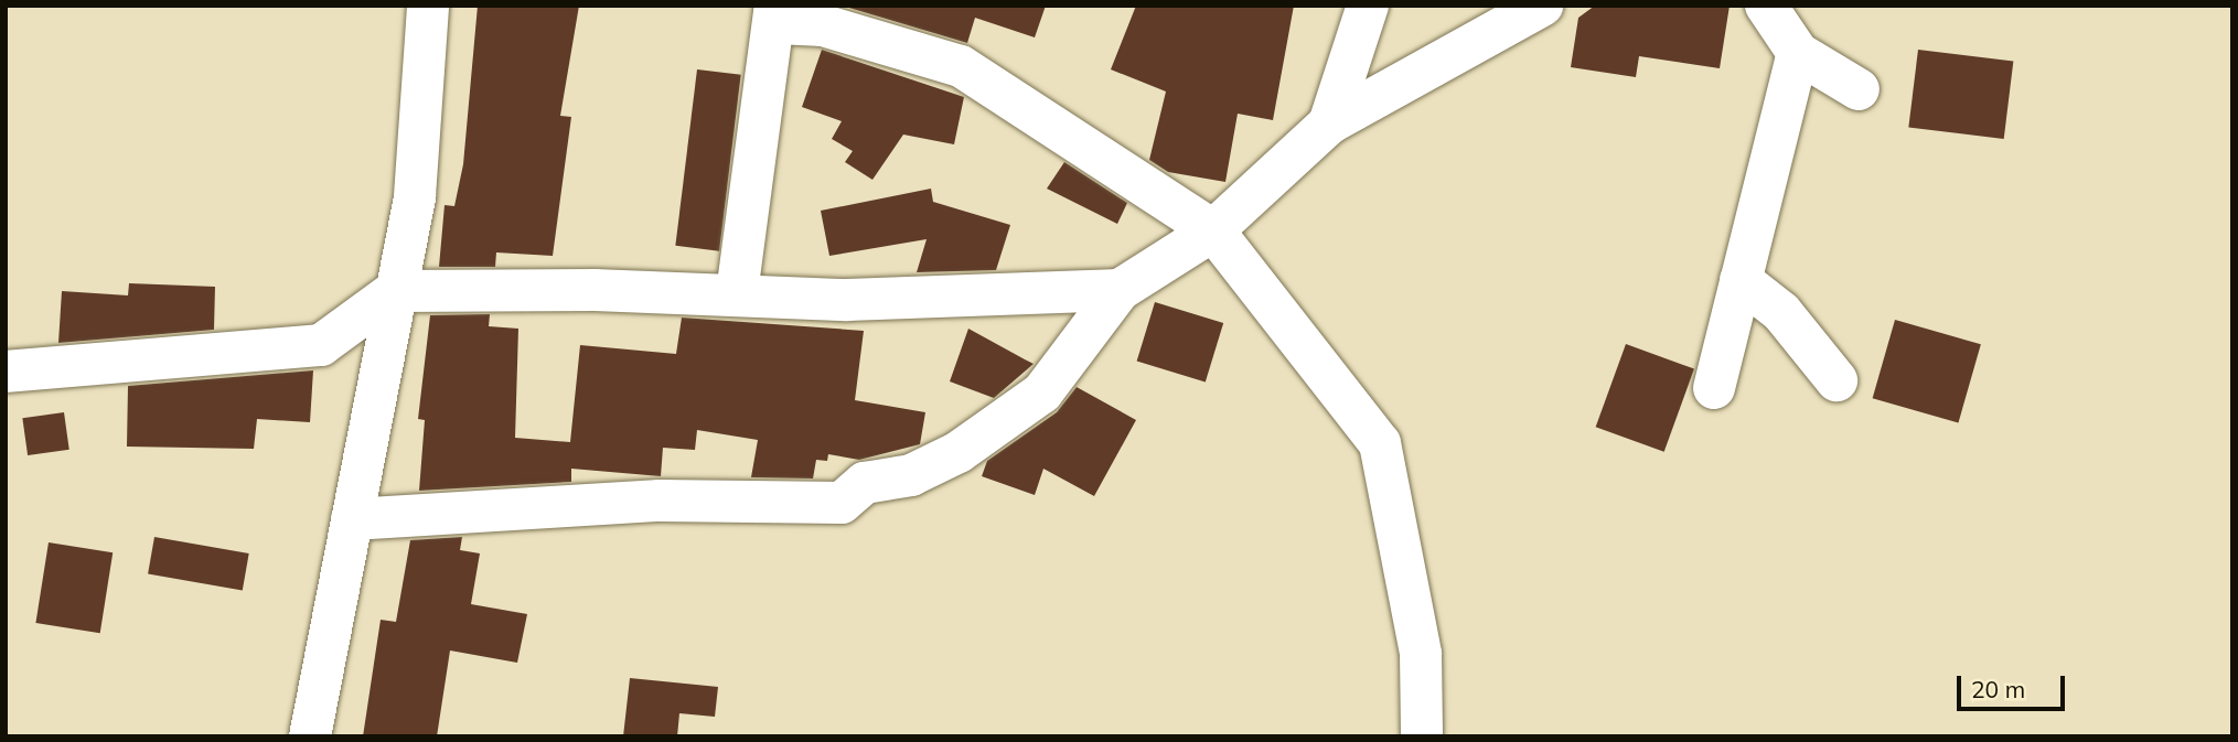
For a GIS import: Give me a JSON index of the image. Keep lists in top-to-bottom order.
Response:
{
  "scale_bar": "20 m"
}
